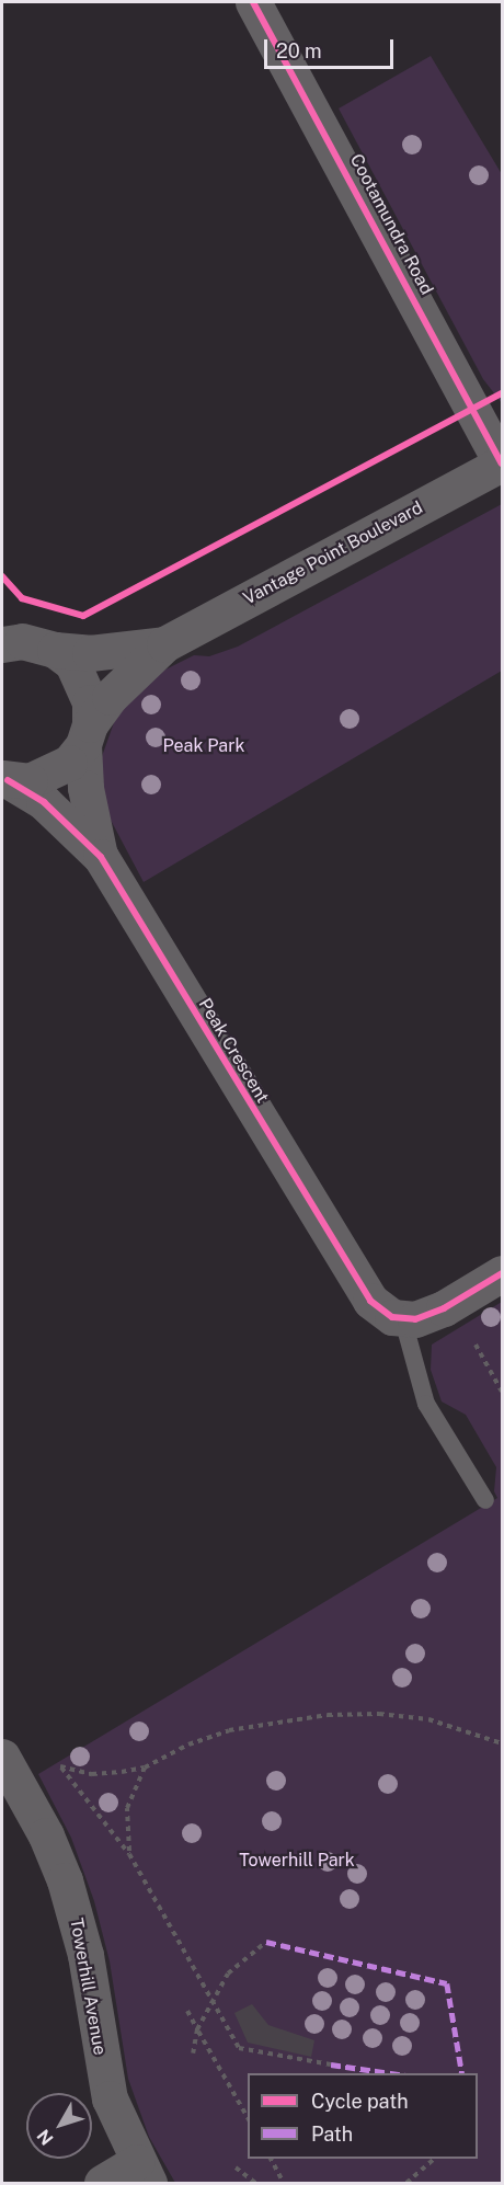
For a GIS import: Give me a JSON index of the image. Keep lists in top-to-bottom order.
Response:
{
  "streets": {
    "street": [
      "Cootamundra Road",
      "Vantage Point Boulevard",
      "Peak Crescent",
      "Towerhill Avenue"
    ]
  },
  "crossings": [
    ["Cootamundra Road", "Vantage Point Boulevard"],
    ["Vantage Point Boulevard", "Peak Crescent"]
  ],
  "parks": ["Peak Park", "Towerhill Park"],
  "legend": ["Cycle path", "Path"],
  "scale_bar": "20 m",
  "north": "bottom left"
}
